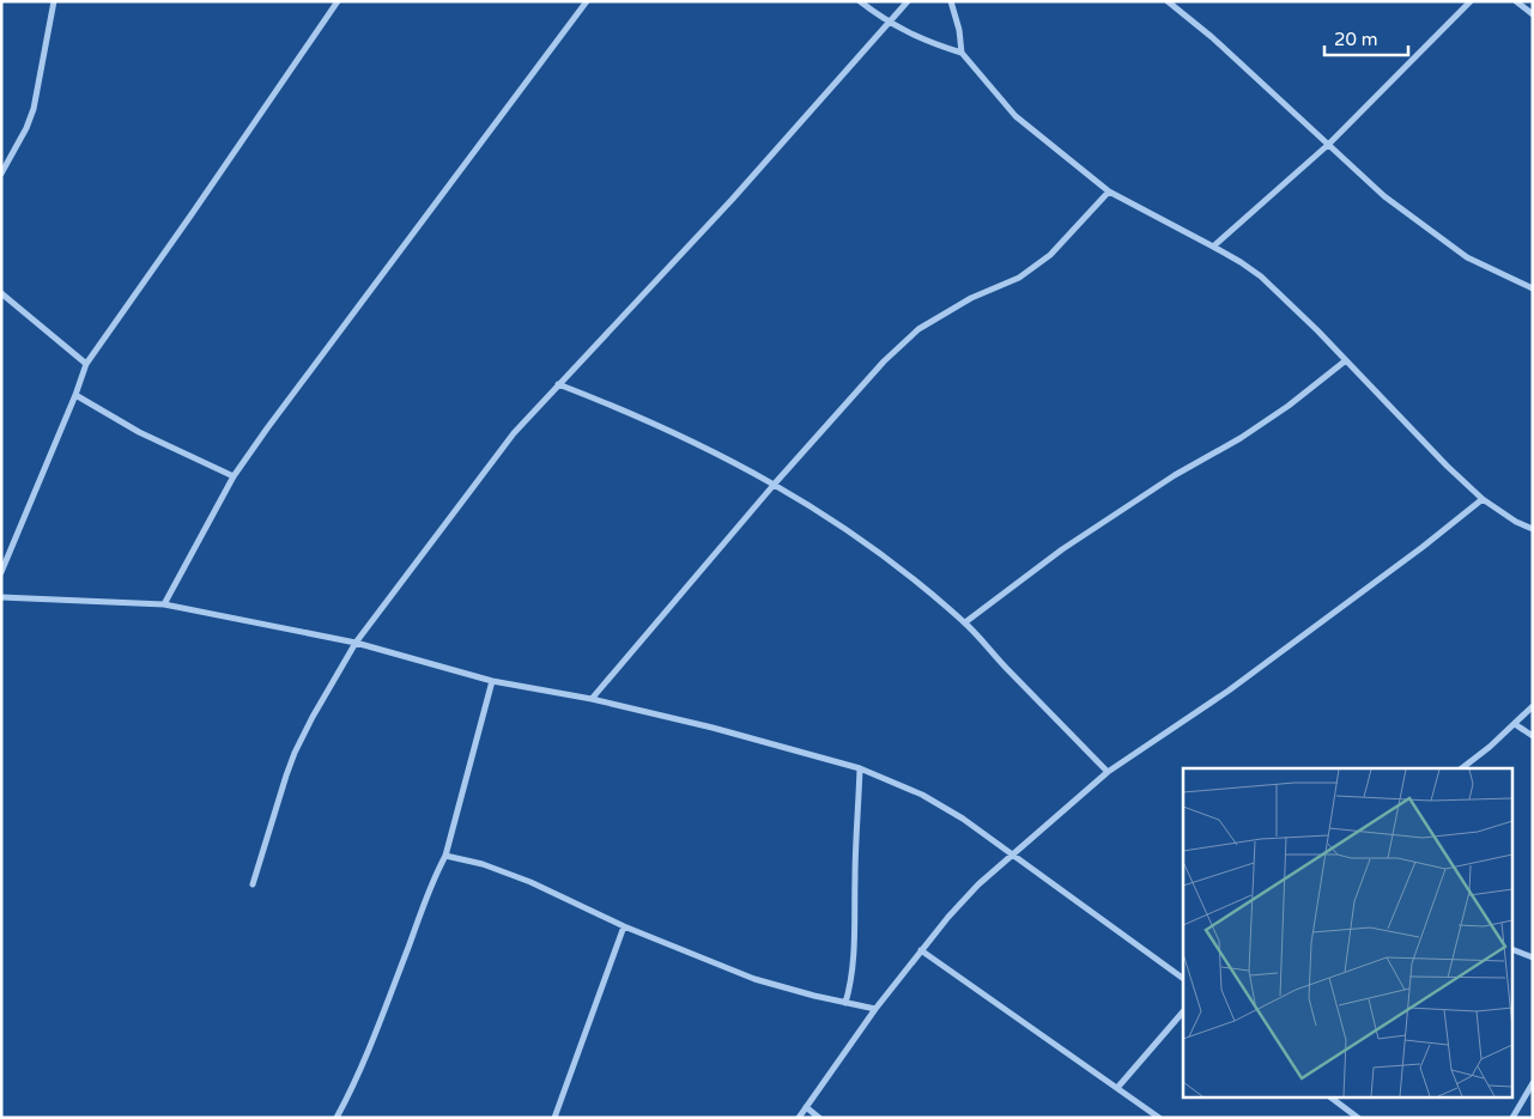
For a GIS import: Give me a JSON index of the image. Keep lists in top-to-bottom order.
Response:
{
  "scale_bar": "20 m"
}
